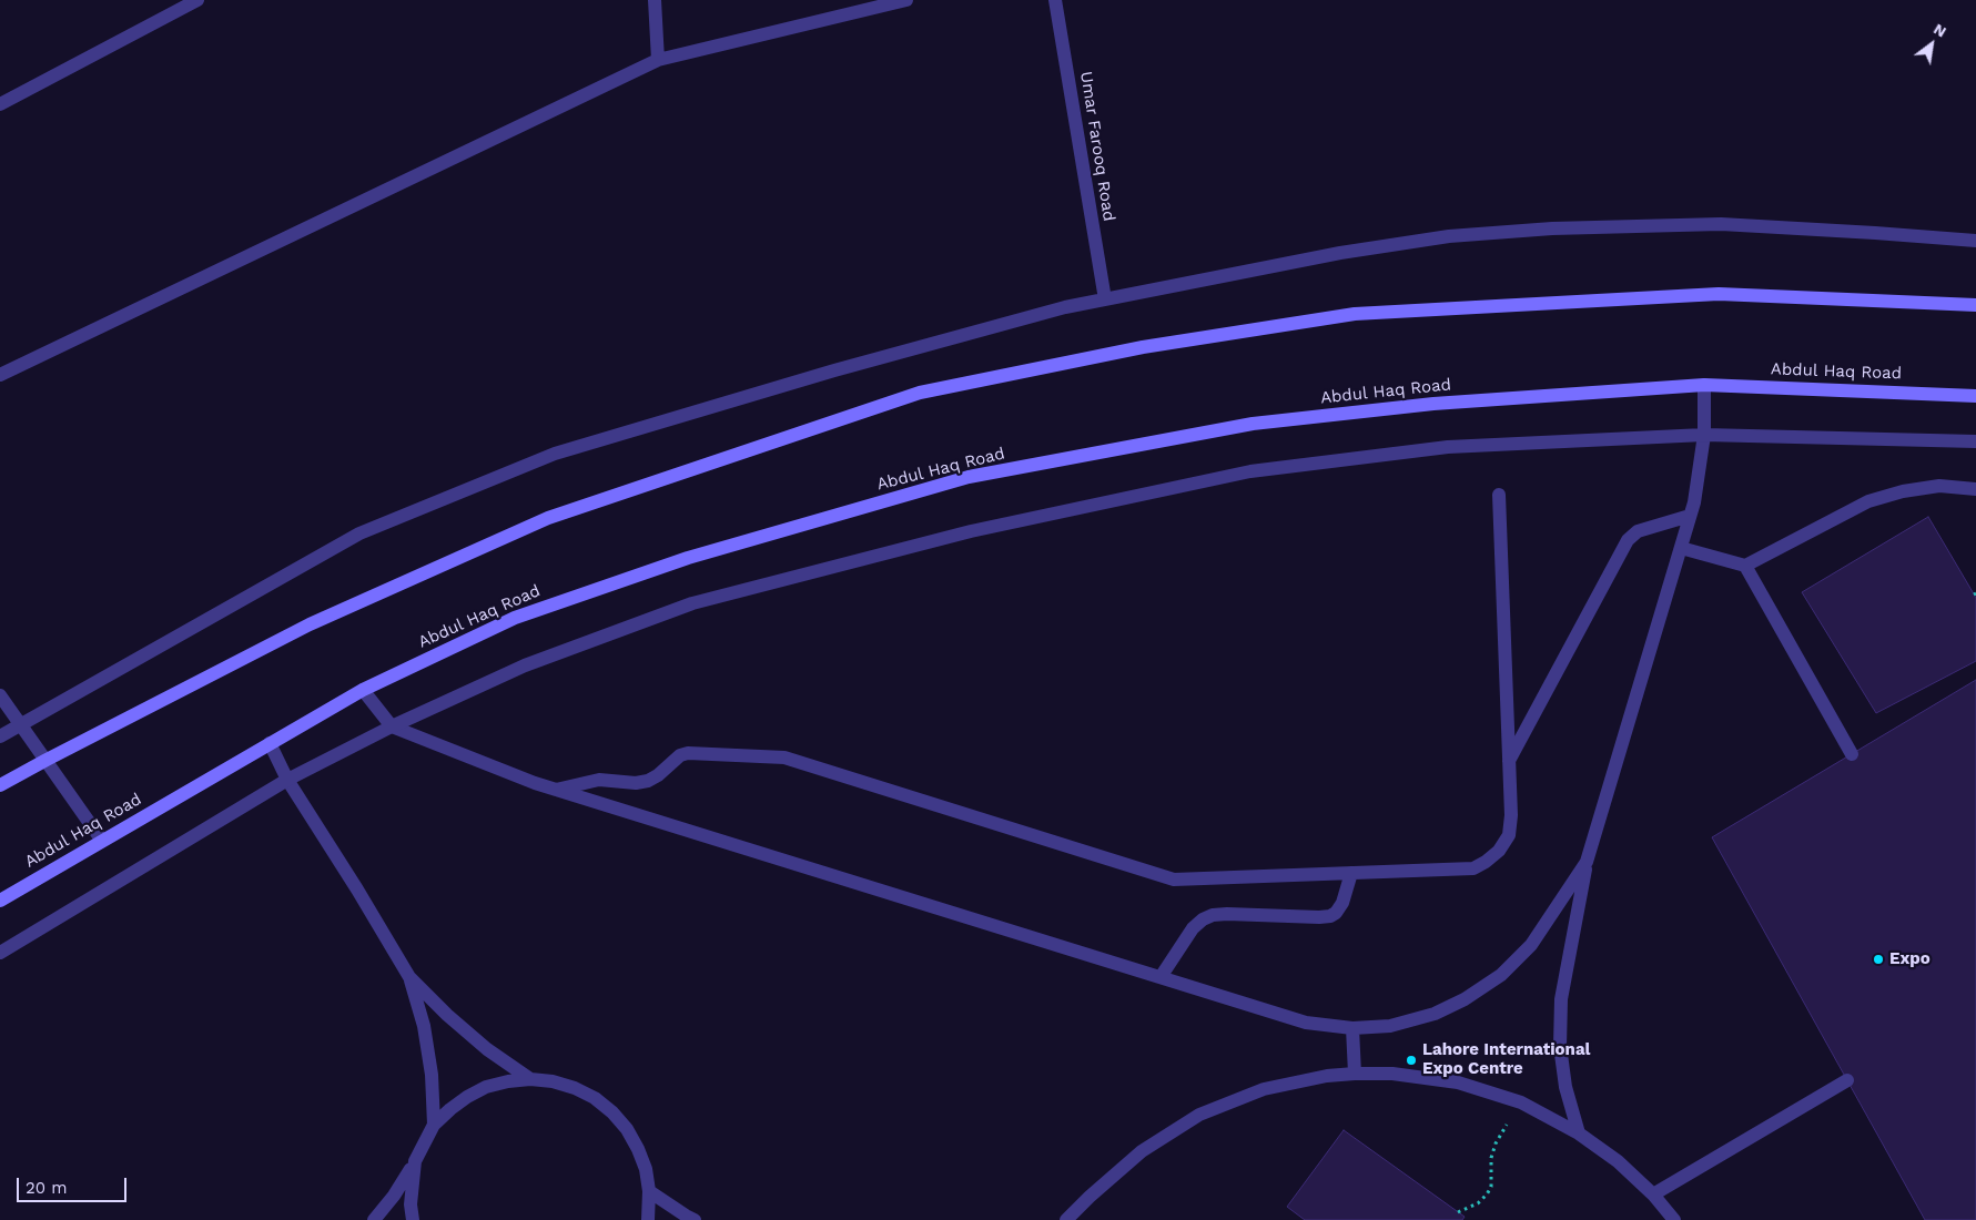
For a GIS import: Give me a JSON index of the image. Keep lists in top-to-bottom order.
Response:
{
  "streets": {
    "main road": ["Abdul Haq Road"],
    "street": ["Umar Farooq Road"]
  },
  "places": ["Expo", "Lahore International Expo Centre"],
  "scale_bar": "20 m",
  "north": "top right"
}
